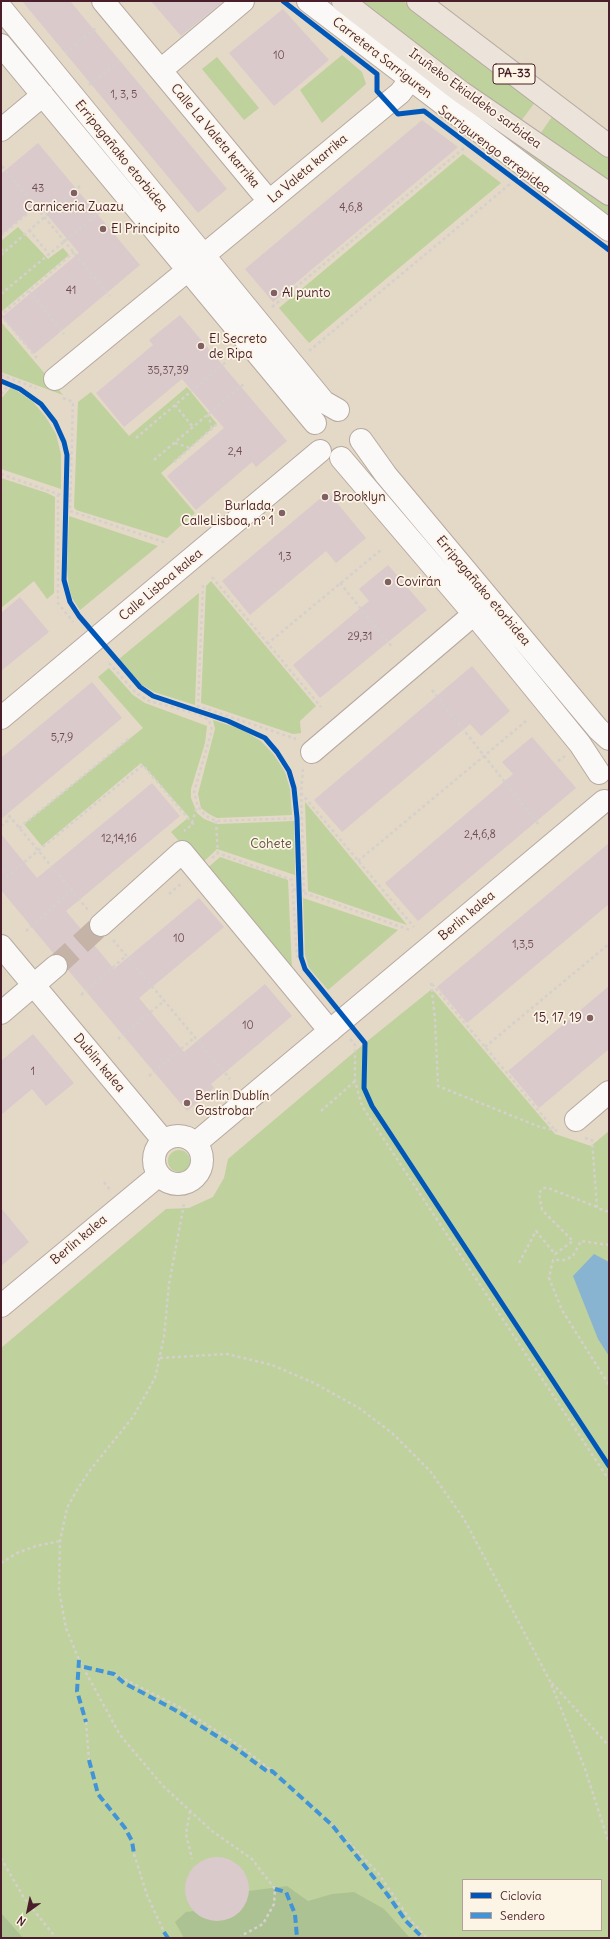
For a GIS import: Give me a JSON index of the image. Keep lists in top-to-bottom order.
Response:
{
  "streets": {
    "highway": ["PA-33", "Iruñeko Ekialdeko sarbidea"],
    "street": [
      "Carretera Sarriguren",
      "Calle La Valeta karrika",
      "Erripagañako etorbidea",
      "La Valeta karrika",
      "Calle Lisboa kalea",
      "Berlin kalea",
      "Dublin kalea"
    ],
    "cycle path": ["Sarrigurengo errepidea"]
  },
  "crossings": [
    ["Carretera Sarriguren", "La Valeta karrika"],
    ["Calle La Valeta karrika", "La Valeta karrika"],
    ["Erripagañako etorbidea", "La Valeta karrika"],
    ["Erripagañako etorbidea", "Calle Lisboa kalea"],
    ["Berlin kalea", "Dublin kalea"]
  ],
  "parks": ["Cohete"],
  "places": [
    "Carniceria Zuazu",
    "El Principito",
    "Al punto",
    "El Secreto de Ripa",
    "Brooklyn",
    "Burlada, CalleLisboa, nº 1",
    "Covirán",
    "15, 17, 19",
    "Berlín Dublín Gastrobar"
  ],
  "house_numbers": [
    "10",
    "1, 3, 5",
    "43",
    "4,6,8",
    "41",
    "35,37,39",
    "2,4",
    "1,3",
    "29,31",
    "5,7,9",
    "2,4,6,8",
    "12,14,16",
    "10",
    "1,3,5",
    "10",
    "1"
  ],
  "legend": ["Ciclovía", "Sendero"],
  "north": "bottom left"
}
